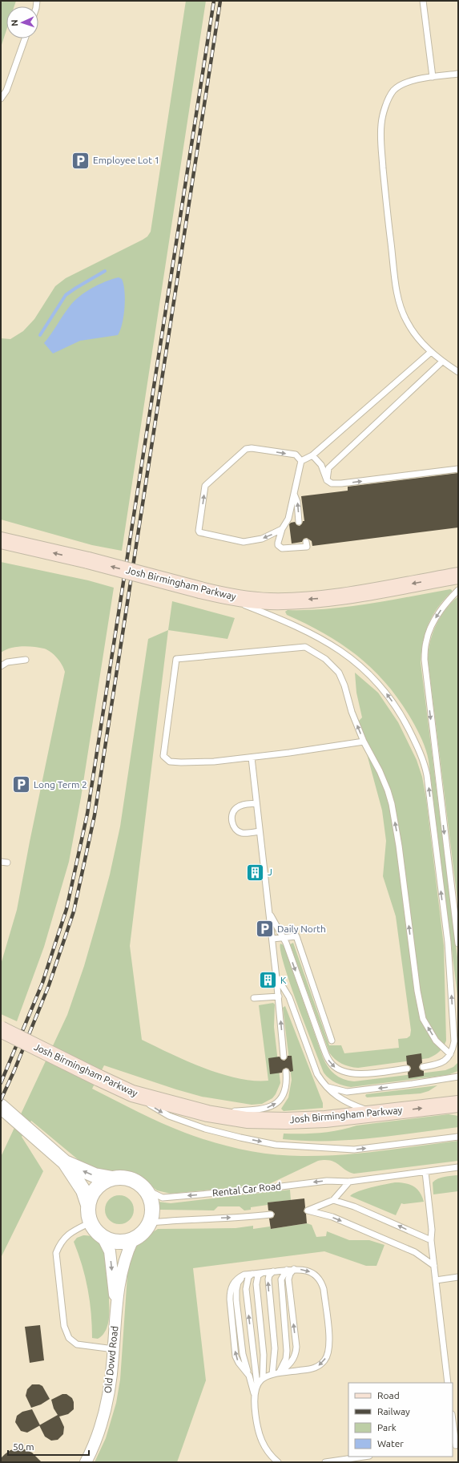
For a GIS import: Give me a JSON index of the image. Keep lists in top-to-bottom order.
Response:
{
  "streets": {
    "main road": ["Josh Birmingham Parkway"],
    "street": ["Old Dowd Road"],
    "lane": ["Rental Car Road"]
  },
  "crossings": [
    ["Rental Car Road", "Old Dowd Road"]
  ],
  "places": {
    "parking": ["Employee Lot 1", "Long Term 2", "Daily North"],
    "building": ["J", "K"]
  },
  "legend": [
    "Road",
    "Railway",
    "Park",
    "Water"
  ],
  "scale_bar": "50 m",
  "north": "left"
}
